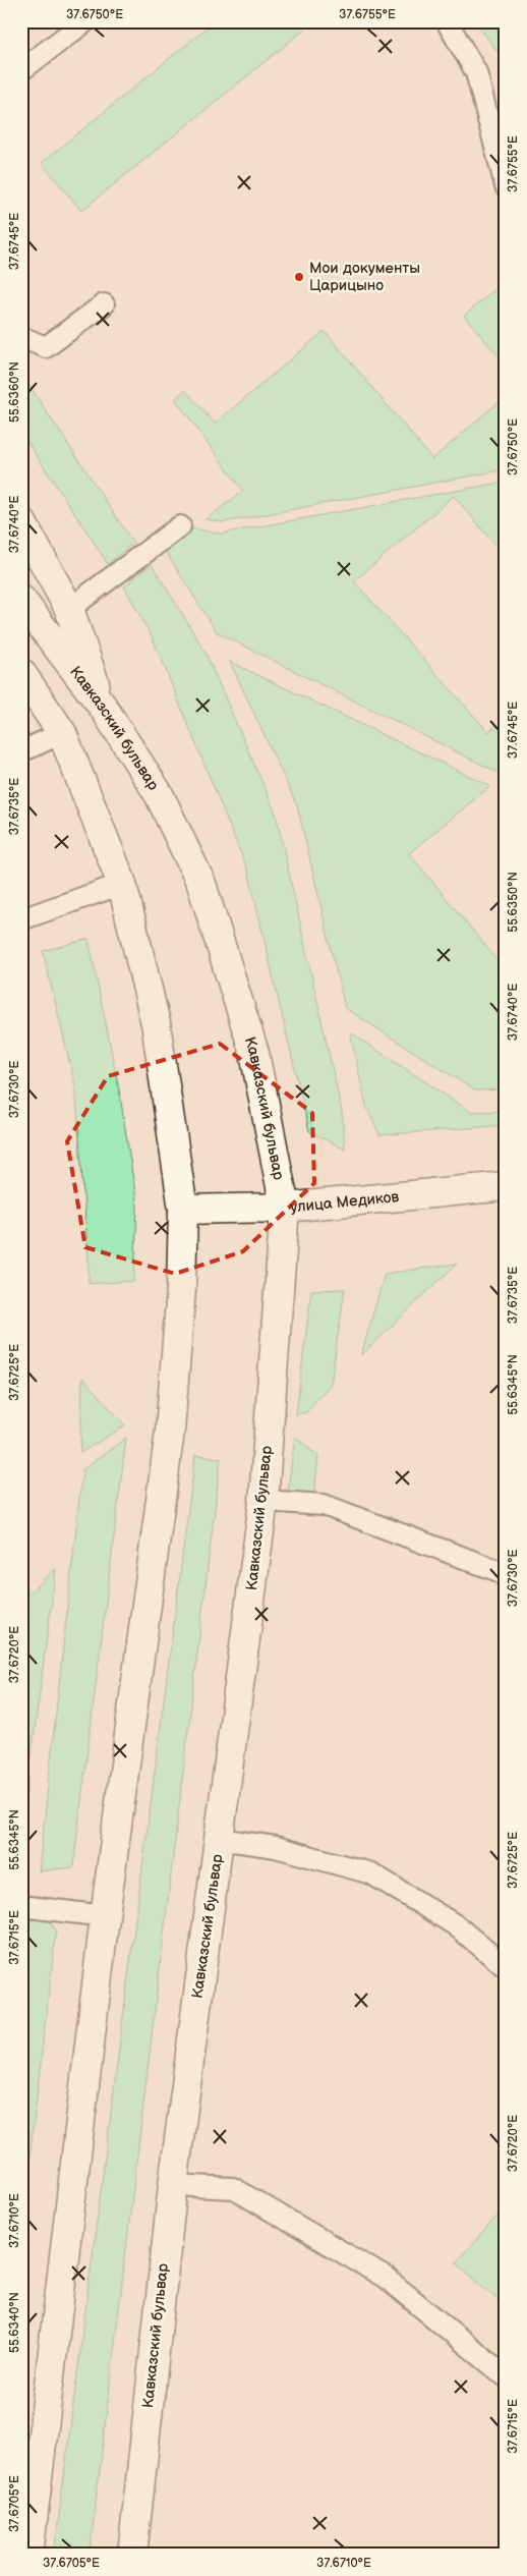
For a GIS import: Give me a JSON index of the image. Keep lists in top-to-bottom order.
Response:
{
  "streets": {
    "main road": ["Кавказский бульвар", "улица Медиков"]
  },
  "crossings": [
    ["Кавказский бульвар", "улица Медиков"]
  ],
  "places": ["Мои документы Царицыно"],
  "coordinates": [
    "37.6750°E",
    "37.6755°E",
    "37.6745°E",
    "55.6360°N",
    "37.6740°E",
    "37.6735°E",
    "55.6350°N",
    "37.6730°E",
    "37.6725°E",
    "55.6345°N",
    "37.6720°E",
    "37.6715°E",
    "37.6710°E",
    "55.6340°N",
    "37.6705°E"
  ]
}
